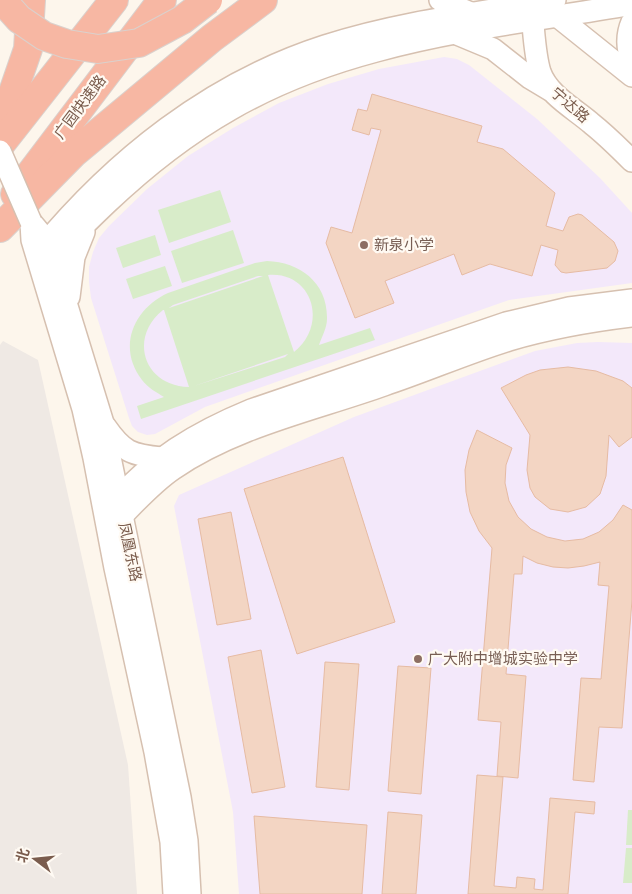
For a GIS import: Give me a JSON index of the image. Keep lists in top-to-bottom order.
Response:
{
  "streets": {
    "highway": ["广园快速路"],
    "street": ["宁达路", "凤凰东路"]
  },
  "places": ["新泉小学", "广大附中增城实验中学"],
  "north": "left"
}
